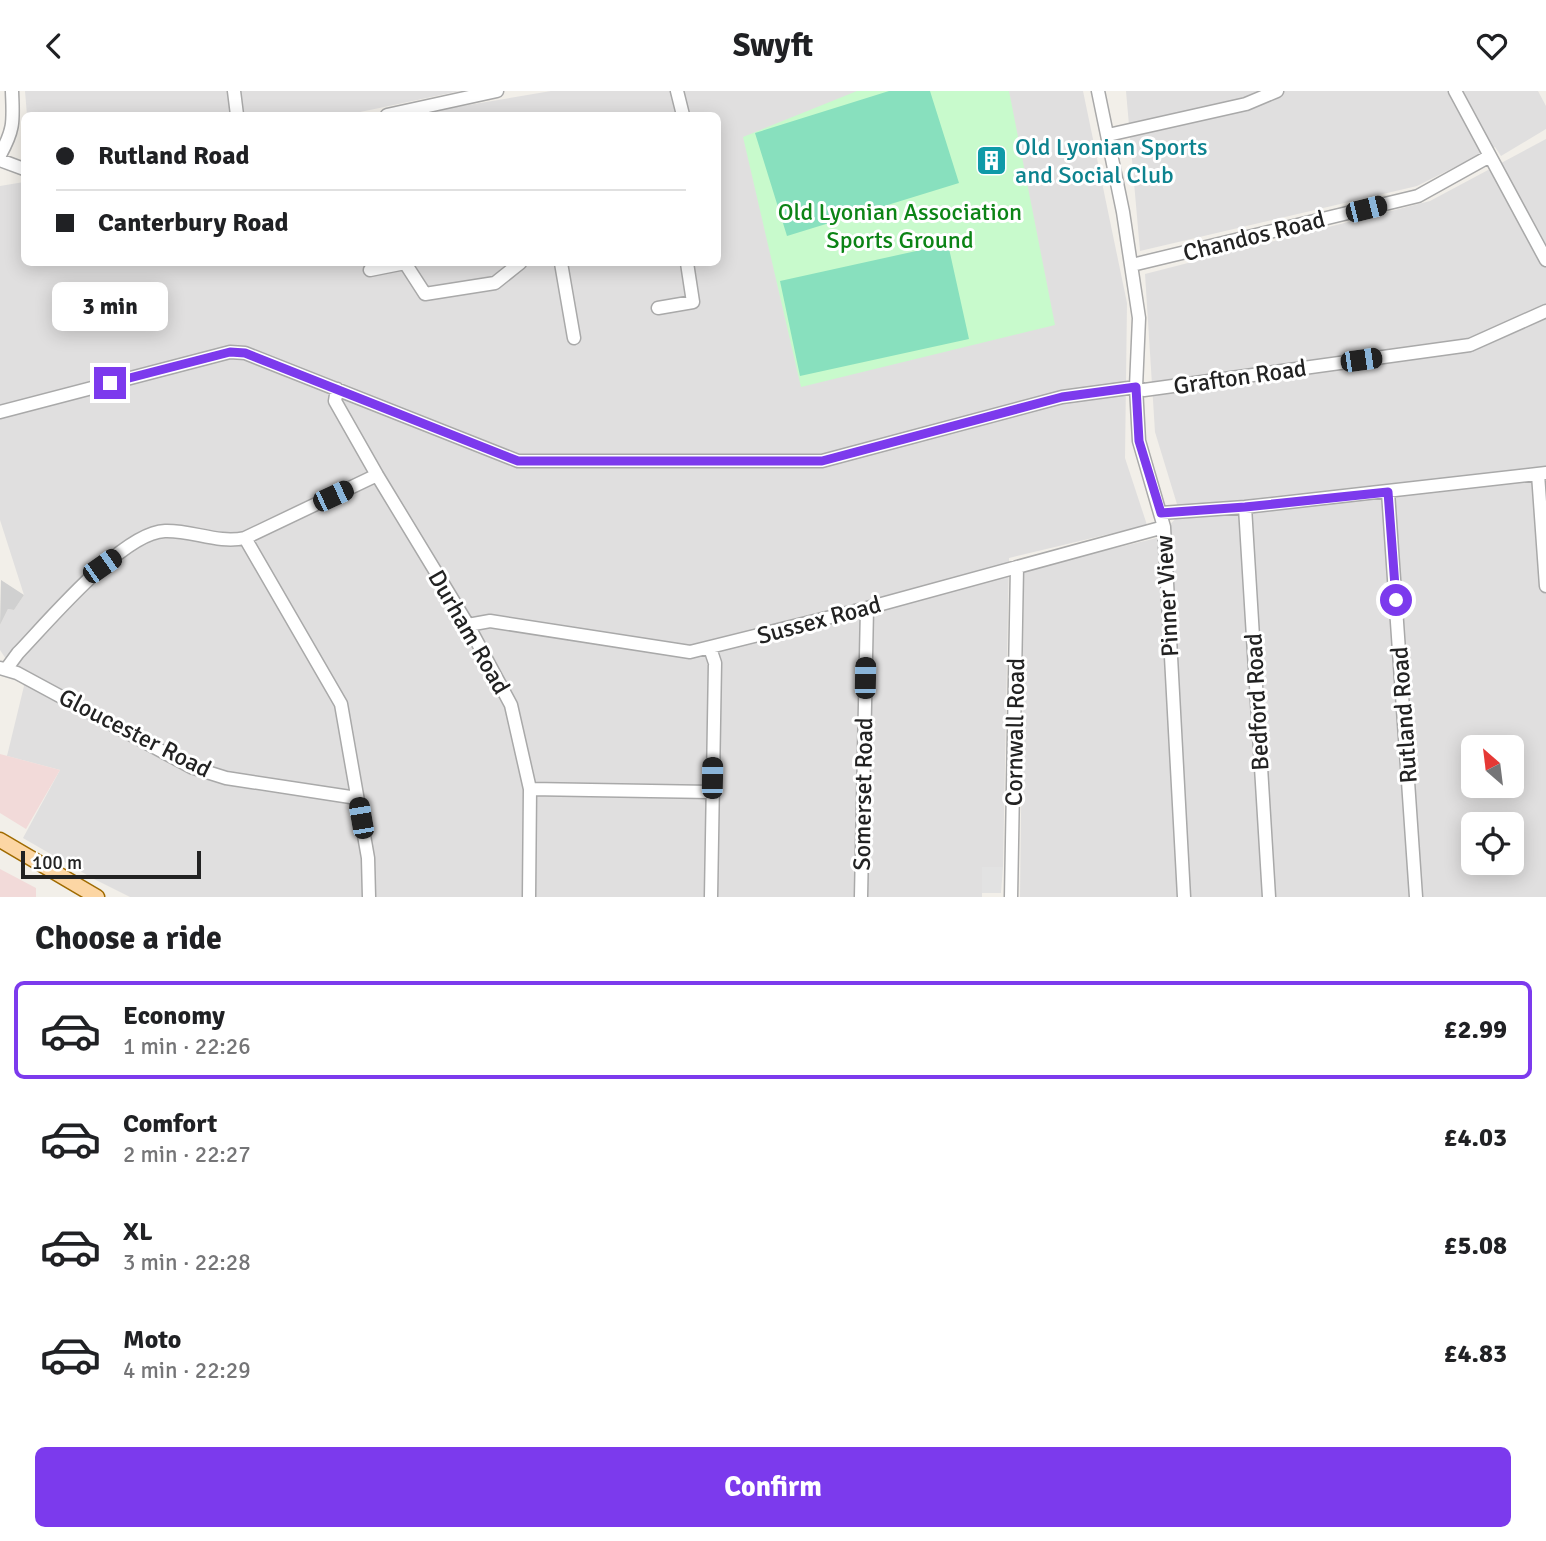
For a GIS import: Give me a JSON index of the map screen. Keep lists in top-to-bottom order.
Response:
{
  "streets": {
    "street": [
      "Chandos Road",
      "Grafton Road",
      "Pinner View",
      "Sussex Road",
      "Durham Road",
      "Bedford Road",
      "Rutland Road",
      "Cornwall Road",
      "Gloucester Road",
      "Somerset Road"
    ]
  },
  "crossings": [
    ["Chandos Road", "Pinner View"],
    ["Grafton Road", "Pinner View"],
    ["Grafton Road", "Durham Road"],
    ["Pinner View", "Sussex Road"],
    ["Sussex Road", "Durham Road"],
    ["Sussex Road", "Cornwall Road"],
    ["Sussex Road", "Somerset Road"]
  ],
  "parks": ["Old Lyonian Association Sports Ground"],
  "places": {
    "building": ["Old Lyonian Sports and Social Club"]
  },
  "scale_bar": "100 m",
  "north": "top left",
  "page": {
    "header": "Swyft",
    "banner": ["Rutland Road", "Canterbury Road"],
    "bubble": "3 min",
    "scale": "100 m",
    "heading": "Choose a ride",
    "list": [
      {
        "name": "Economy",
        "note": "1 min · 22:26",
        "value": "£2.99"
      },
      {
        "name": "Comfort",
        "note": "2 min · 22:27",
        "value": "£4.03"
      },
      {
        "name": "XL",
        "note": "3 min · 22:28",
        "value": "£5.08"
      },
      {
        "name": "Moto",
        "note": "4 min · 22:29",
        "value": "£4.83"
      }
    ],
    "buttons": "Confirm"
  }
}
